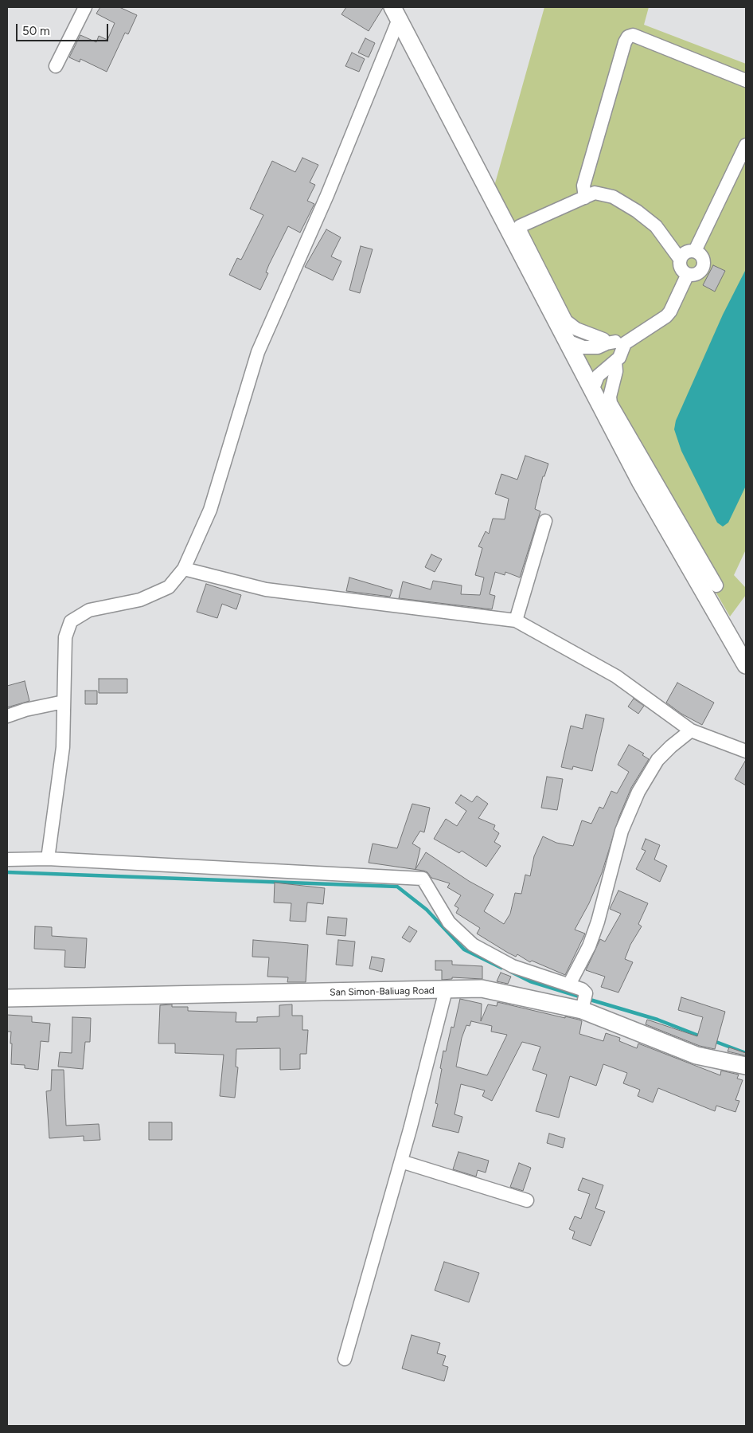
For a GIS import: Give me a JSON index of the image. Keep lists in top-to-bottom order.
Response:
{
  "streets": {
    "main road": ["San Simon-Baliuag Road"]
  },
  "scale_bar": "50 m"
}
